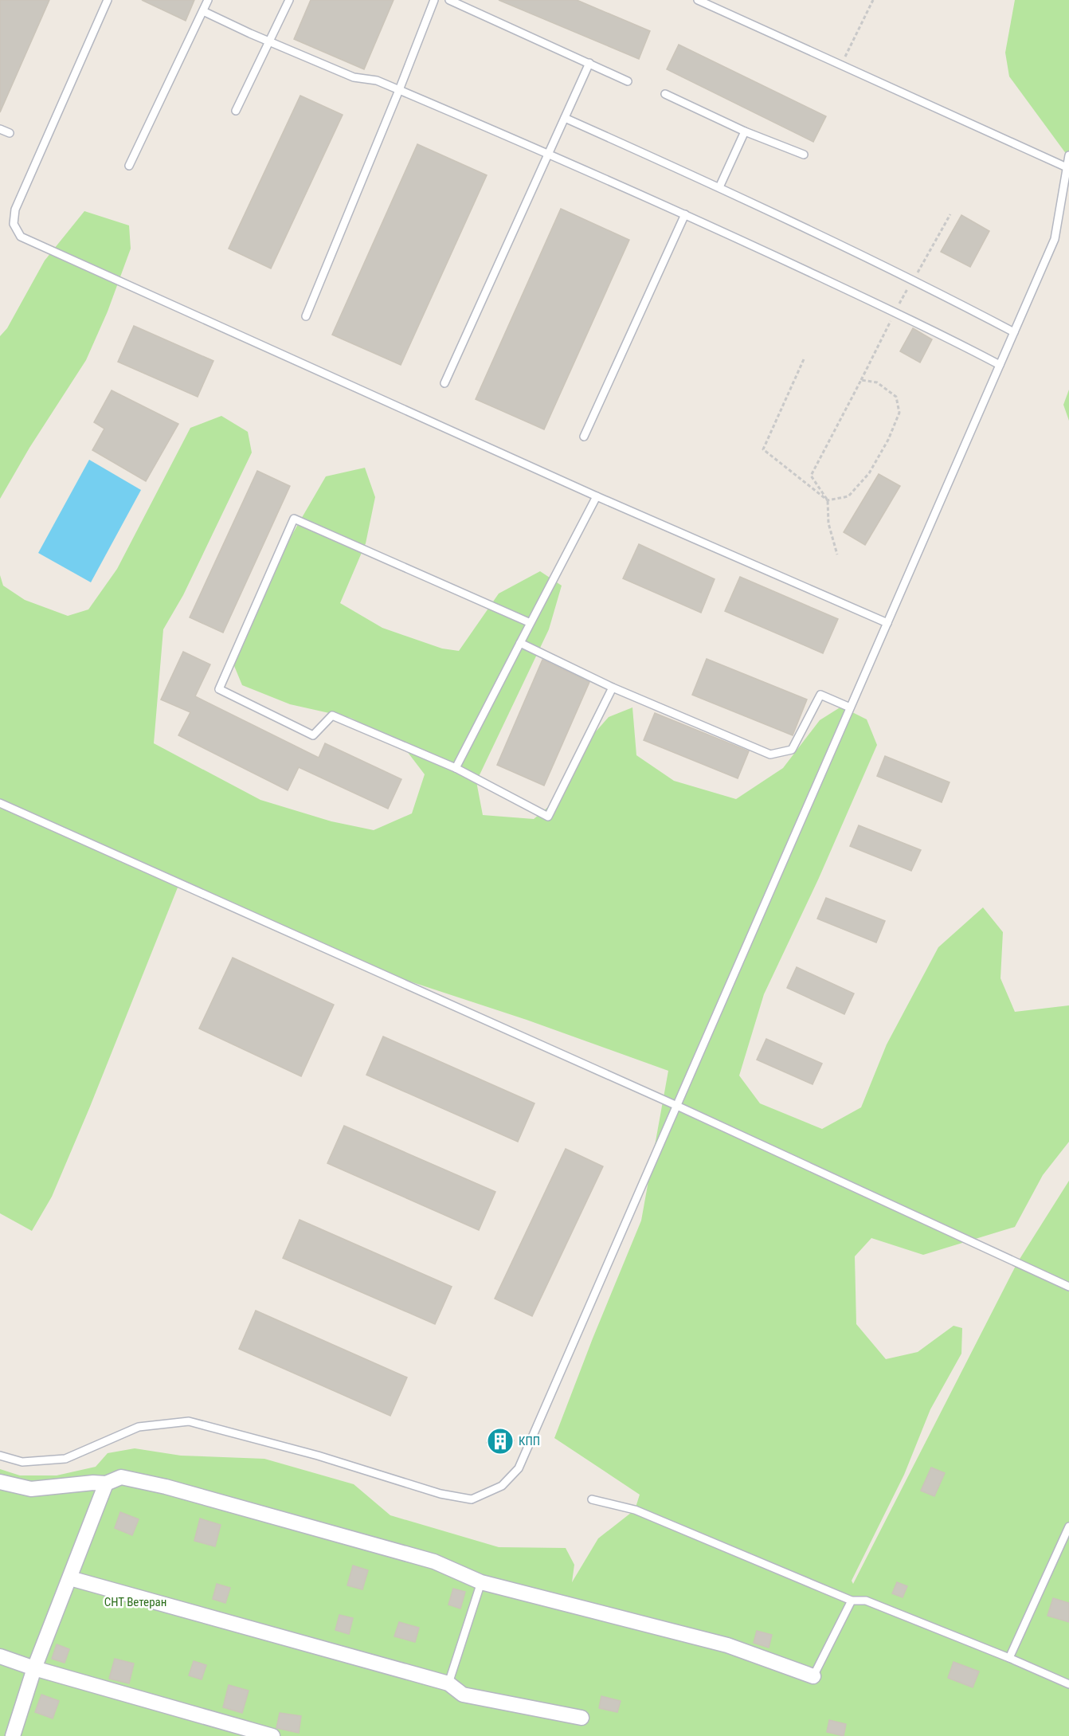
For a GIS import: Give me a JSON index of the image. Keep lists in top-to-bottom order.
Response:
{
  "parks": ["СНТ Ветеран"],
  "places": {
    "building": ["КПП"]
  }
}
